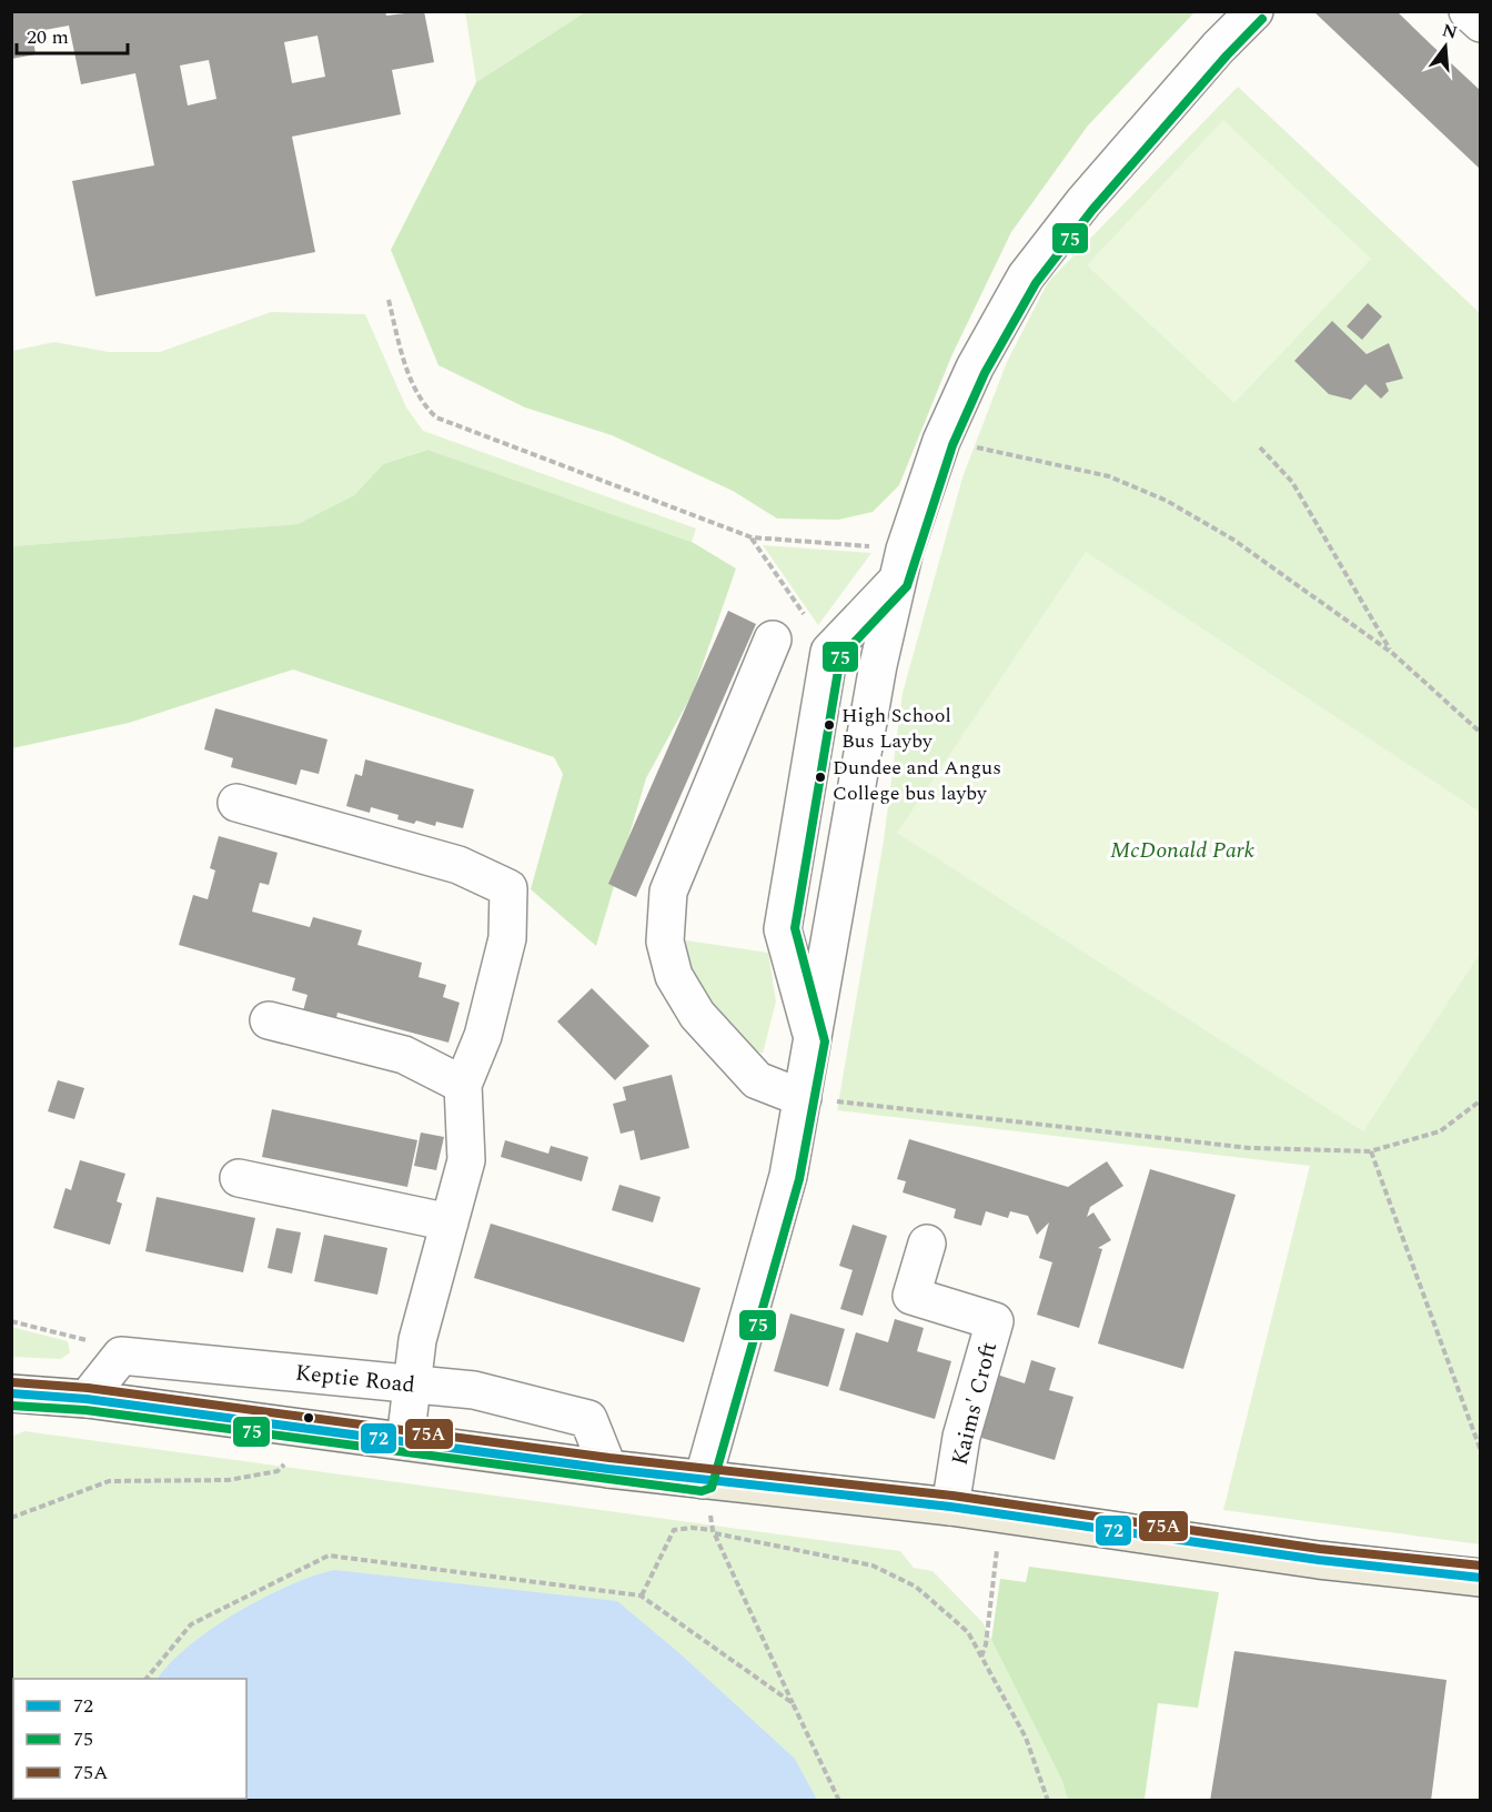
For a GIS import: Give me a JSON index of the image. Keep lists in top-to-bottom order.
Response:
{
  "streets": {
    "street": ["Keptie Road", "Kaims' Croft"]
  },
  "parks": ["McDonald Park"],
  "places": ["High School Bus Layby", "Dundee and Angus College bus layby"],
  "lines": ["transit line 75", "transit line 75A", "transit line 72"],
  "legend": ["72", "75", "75A"],
  "scale_bar": "20 m",
  "north": "top"
}
